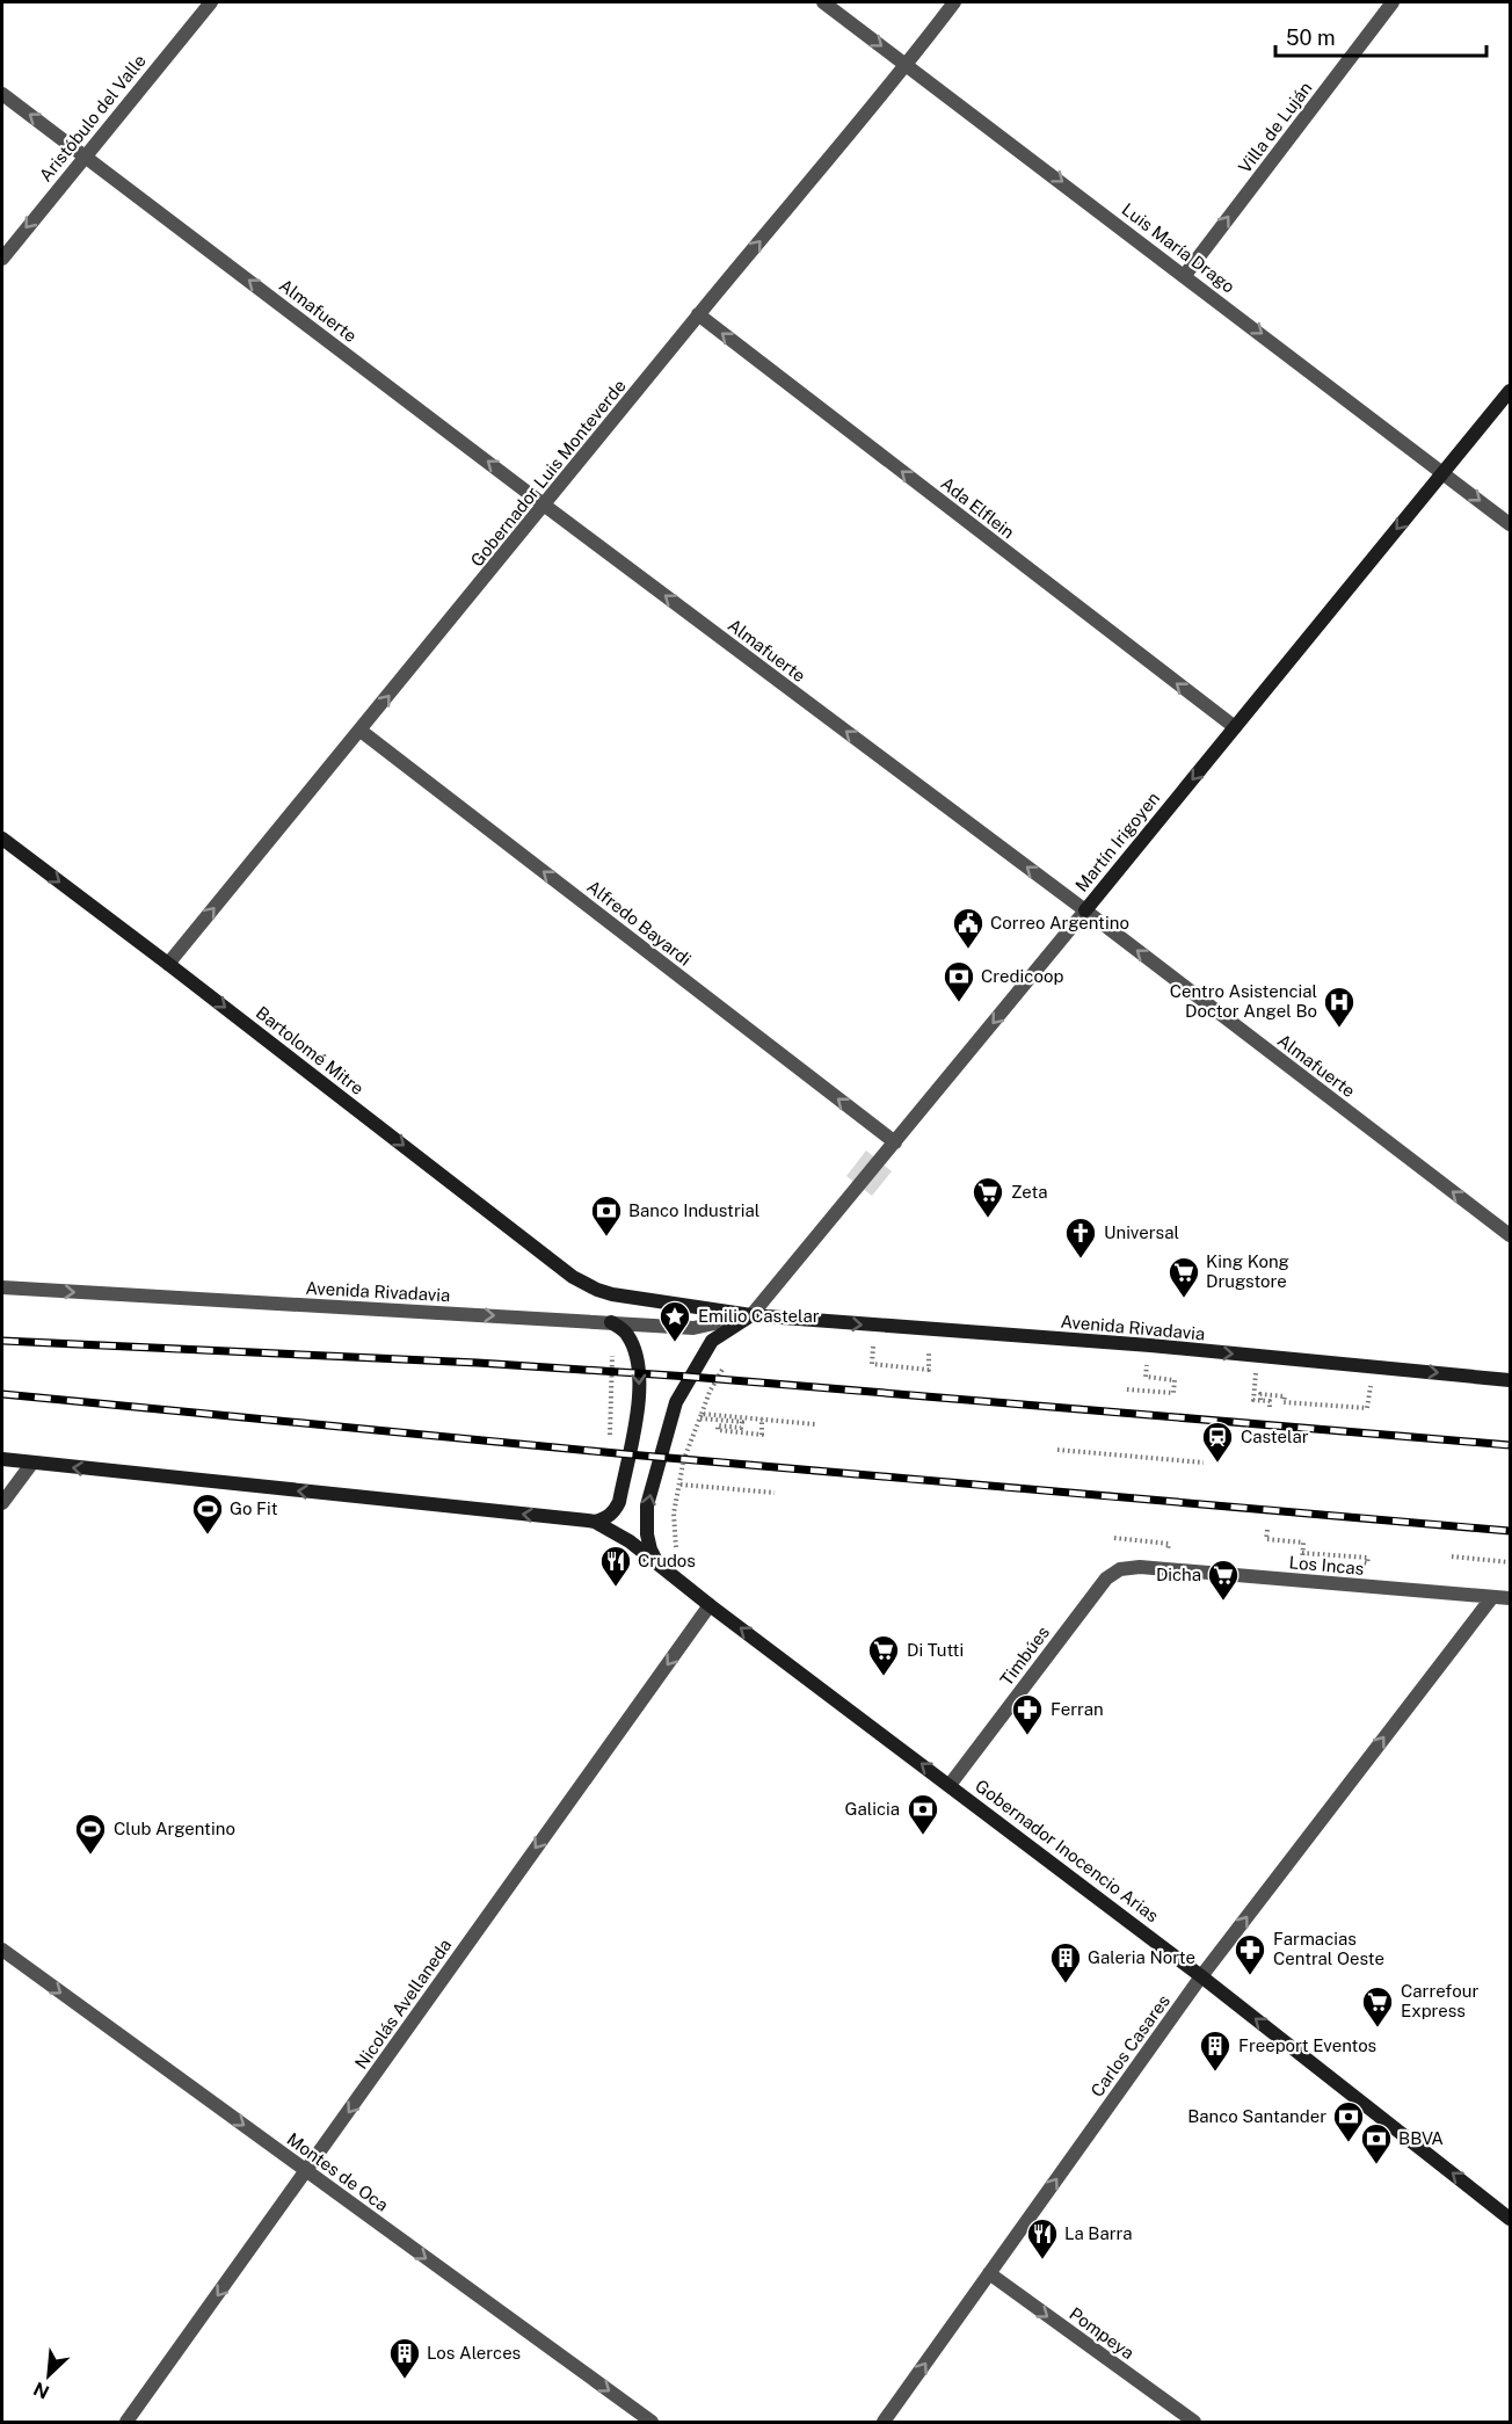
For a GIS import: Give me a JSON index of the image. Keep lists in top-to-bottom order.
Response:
{
  "streets": {
    "street": [
      "Aristóbulo del Valle",
      "Villa de Luján",
      "Luis María Drago",
      "Almafuerte",
      "Gobernador Luis Monteverde",
      "Ada Elflein",
      "Martín Irigoyen",
      "Alfredo Bayardi",
      "Bartolomé Mitre",
      "Avenida Rivadavia",
      "Los Incas",
      "Timbúes",
      "Gobernador Inocencio Arias",
      "Nicolás Avellaneda",
      "Carlos Casares",
      "Montes de Oca",
      "Pompeya"
    ]
  },
  "crossings": [
    ["Aristóbulo del Valle", "Almafuerte"],
    ["Villa de Luján", "Luis María Drago"],
    ["Luis María Drago", "Gobernador Luis Monteverde"],
    ["Luis María Drago", "Martín Irigoyen"],
    ["Almafuerte", "Gobernador Luis Monteverde"],
    ["Almafuerte", "Martín Irigoyen"],
    ["Gobernador Luis Monteverde", "Ada Elflein"],
    ["Gobernador Luis Monteverde", "Alfredo Bayardi"],
    ["Gobernador Luis Monteverde", "Bartolomé Mitre"],
    ["Ada Elflein", "Martín Irigoyen"],
    ["Martín Irigoyen", "Alfredo Bayardi"],
    ["Martín Irigoyen", "Avenida Rivadavia"],
    ["Bartolomé Mitre", "Avenida Rivadavia"],
    ["Los Incas", "Timbúes"],
    ["Los Incas", "Carlos Casares"],
    ["Timbúes", "Gobernador Inocencio Arias"],
    ["Gobernador Inocencio Arias", "Nicolás Avellaneda"],
    ["Gobernador Inocencio Arias", "Carlos Casares"],
    ["Nicolás Avellaneda", "Montes de Oca"],
    ["Carlos Casares", "Pompeya"]
  ],
  "one_way": [
    "Aristóbulo del Valle",
    "Villa de Luján",
    "Luis María Drago",
    "Almafuerte",
    "Gobernador Luis Monteverde",
    "Ada Elflein",
    "Martín Irigoyen",
    "Alfredo Bayardi",
    "Bartolomé Mitre",
    "Avenida Rivadavia",
    "Gobernador Inocencio Arias",
    "Nicolás Avellaneda",
    "Carlos Casares",
    "Montes de Oca",
    "Pompeya"
  ],
  "places": {
    "public building": ["Correo Argentino"],
    "bank": [
      "Credicoop",
      "Banco Industrial",
      "Galicia",
      "Banco Santander",
      "BBVA"
    ],
    "hospital": ["Centro Asistencial Doctor Angel Bo"],
    "supermarket": [
      "Zeta",
      "King Kong Drugstore",
      "Dicha",
      "Di Tutti",
      "Carrefour Express"
    ],
    "church": ["Universal"],
    "place": ["Emilio Castelar"],
    "station": ["Castelar"],
    "sports": ["Go Fit", "Club Argentino"],
    "restaurant": ["Crudos", "La Barra"],
    "pharmacy": ["Ferran", "Farmacias Central Oeste"],
    "building": ["Galeria Norte", "Freeport Eventos", "Los Alerces"]
  },
  "scale_bar": "50 m",
  "north": "bottom left"
}
